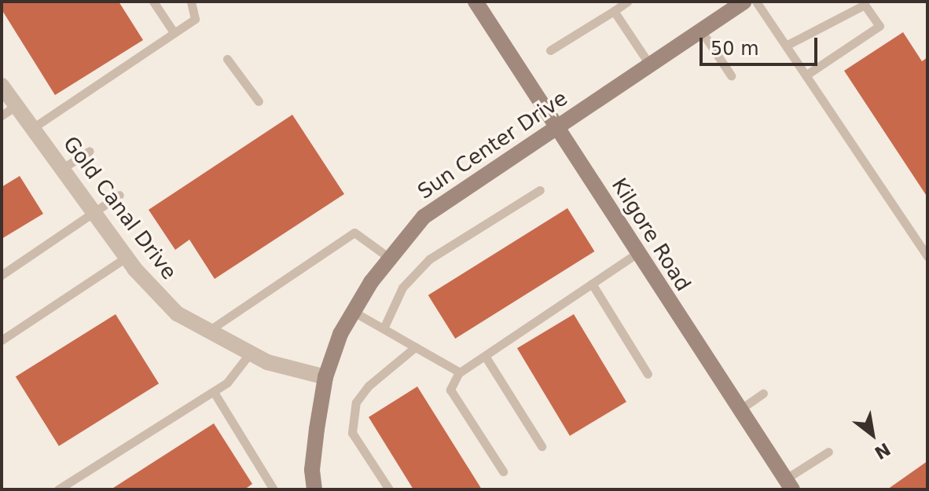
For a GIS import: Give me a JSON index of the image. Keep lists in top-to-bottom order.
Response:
{
  "streets": {
    "street": ["Sun Center Drive", "Gold Canal Drive", "Kilgore Road"]
  },
  "crossings": [
    ["Sun Center Drive", "Gold Canal Drive"],
    ["Sun Center Drive", "Kilgore Road"]
  ],
  "scale_bar": "50 m",
  "north": "bottom right"
}
